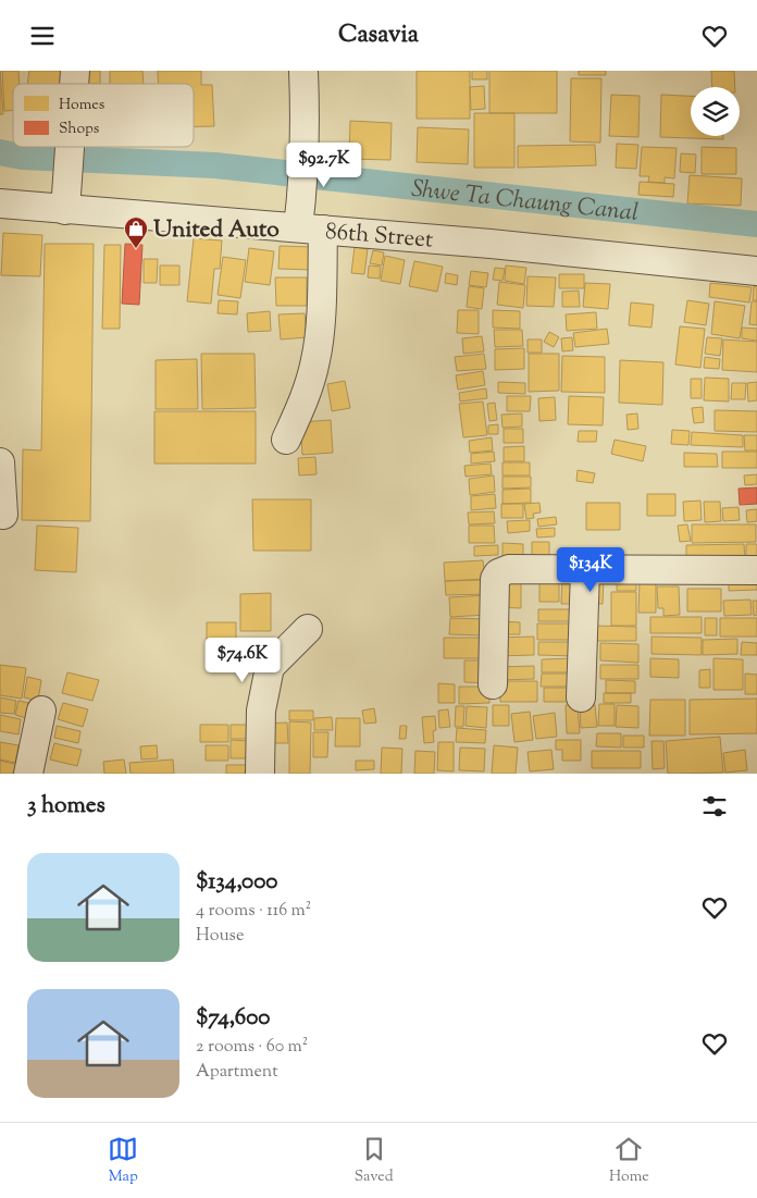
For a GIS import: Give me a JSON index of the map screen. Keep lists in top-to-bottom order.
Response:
{
  "streets": {
    "street": ["86th Street"]
  },
  "water": ["Shwe Ta Chaung Canal"],
  "places": {
    "shop": ["United Auto"]
  },
  "legend": ["Homes", "Shops"],
  "page": {
    "header": "Casavia",
    "price": ["$92.7K", "$134K", "$74.6K"],
    "heading": "3 homes",
    "list": [
      {
        "name": "$134,000",
        "note": "4 rooms · 116 m² · House"
      },
      {
        "name": "$74,600",
        "note": "2 rooms · 60 m² · Apartment"
      }
    ],
    "tabs": ["Map", "Saved", "Home"]
  }
}
